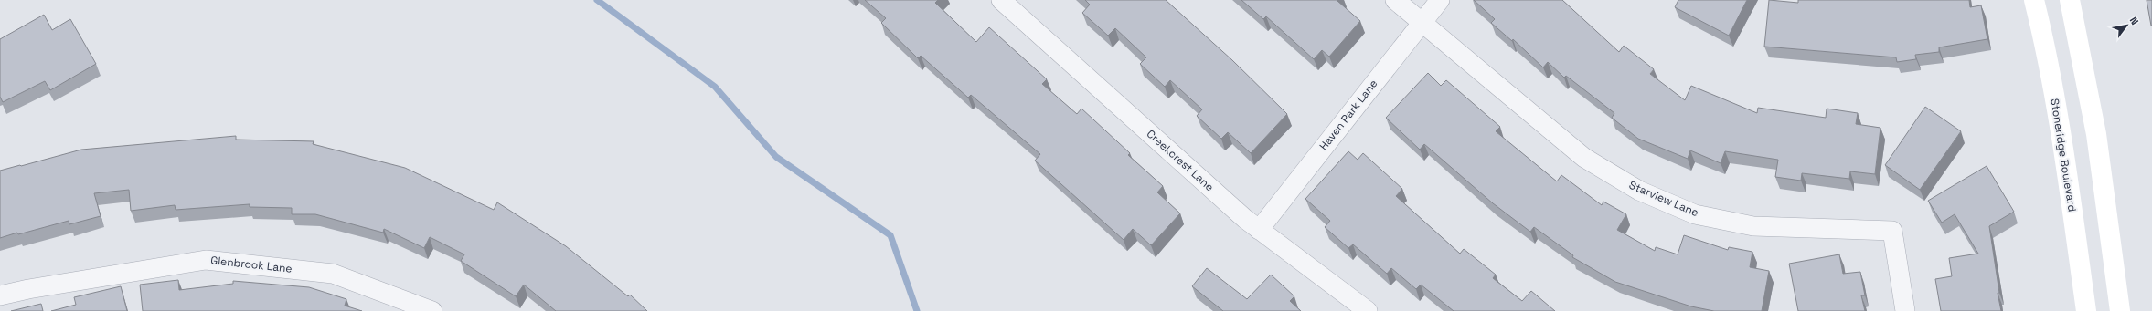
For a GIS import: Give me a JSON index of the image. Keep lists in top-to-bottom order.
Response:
{
  "streets": {
    "street": [
      "Haven Park Lane",
      "Stoneridge Boulevard",
      "Creekcrest Lane",
      "Starview Lane",
      "Glenbrook Lane"
    ]
  },
  "crossings": [
    ["Haven Park Lane", "Creekcrest Lane"],
    ["Haven Park Lane", "Starview Lane"]
  ],
  "north": "top right"
}
